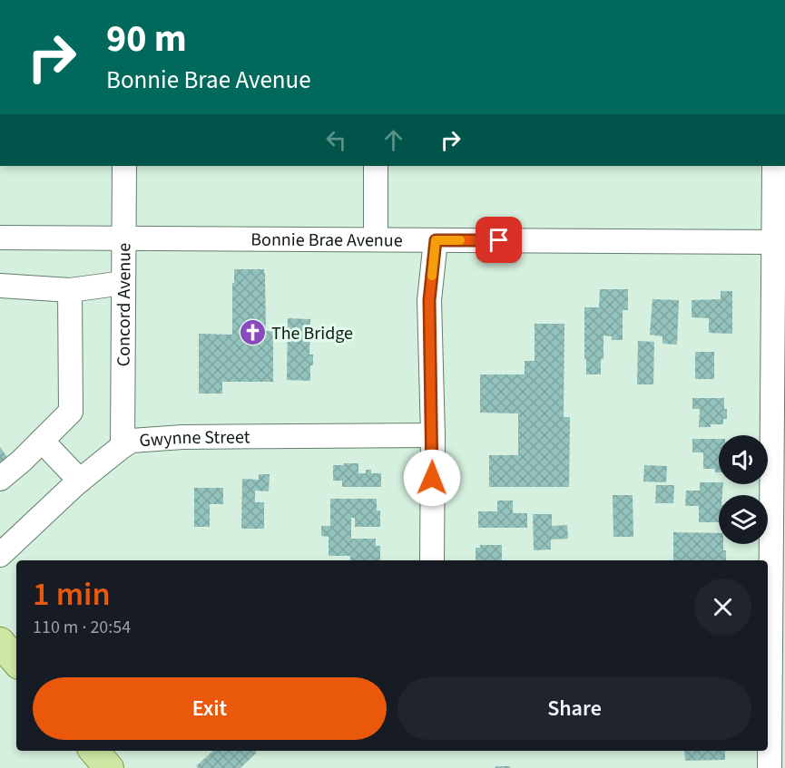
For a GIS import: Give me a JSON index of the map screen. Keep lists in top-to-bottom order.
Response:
{
  "streets": {
    "street": ["Bonnie Brae Avenue", "Concord Avenue", "Gwynne Street"]
  },
  "crossings": [
    ["Bonnie Brae Avenue", "Concord Avenue"],
    ["Concord Avenue", "Gwynne Street"]
  ],
  "places": {
    "church": ["The Bridge"]
  },
  "page": {
    "turn": ["90 m", "Bonnie Brae Avenue"],
    "heading": ["1 min", "110 m · 20:54"],
    "buttons": ["Exit", "Share"]
  }
}
